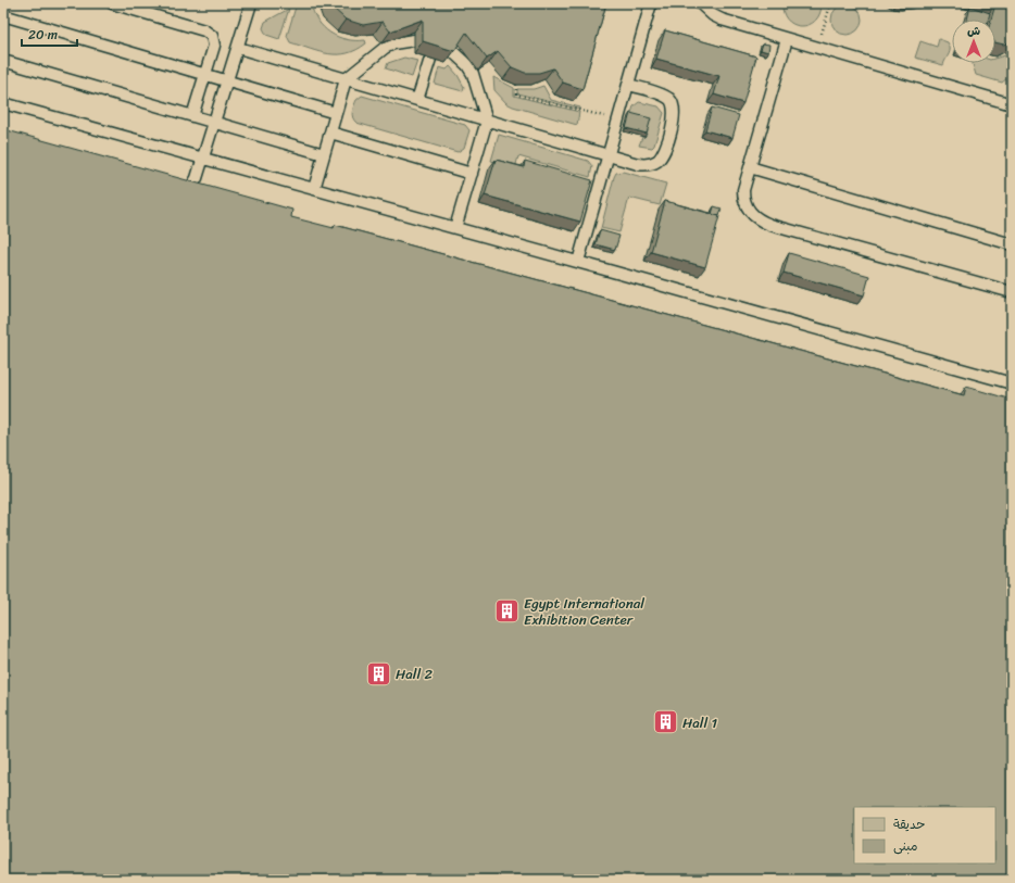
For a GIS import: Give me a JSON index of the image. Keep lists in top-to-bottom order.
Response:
{
  "places": {
    "building": ["Egypt International Exhibition Center", "Hall 2", "Hall 1"]
  },
  "legend": ["حديقة", "مبنى"],
  "scale_bar": "20 m",
  "north": "top"
}
